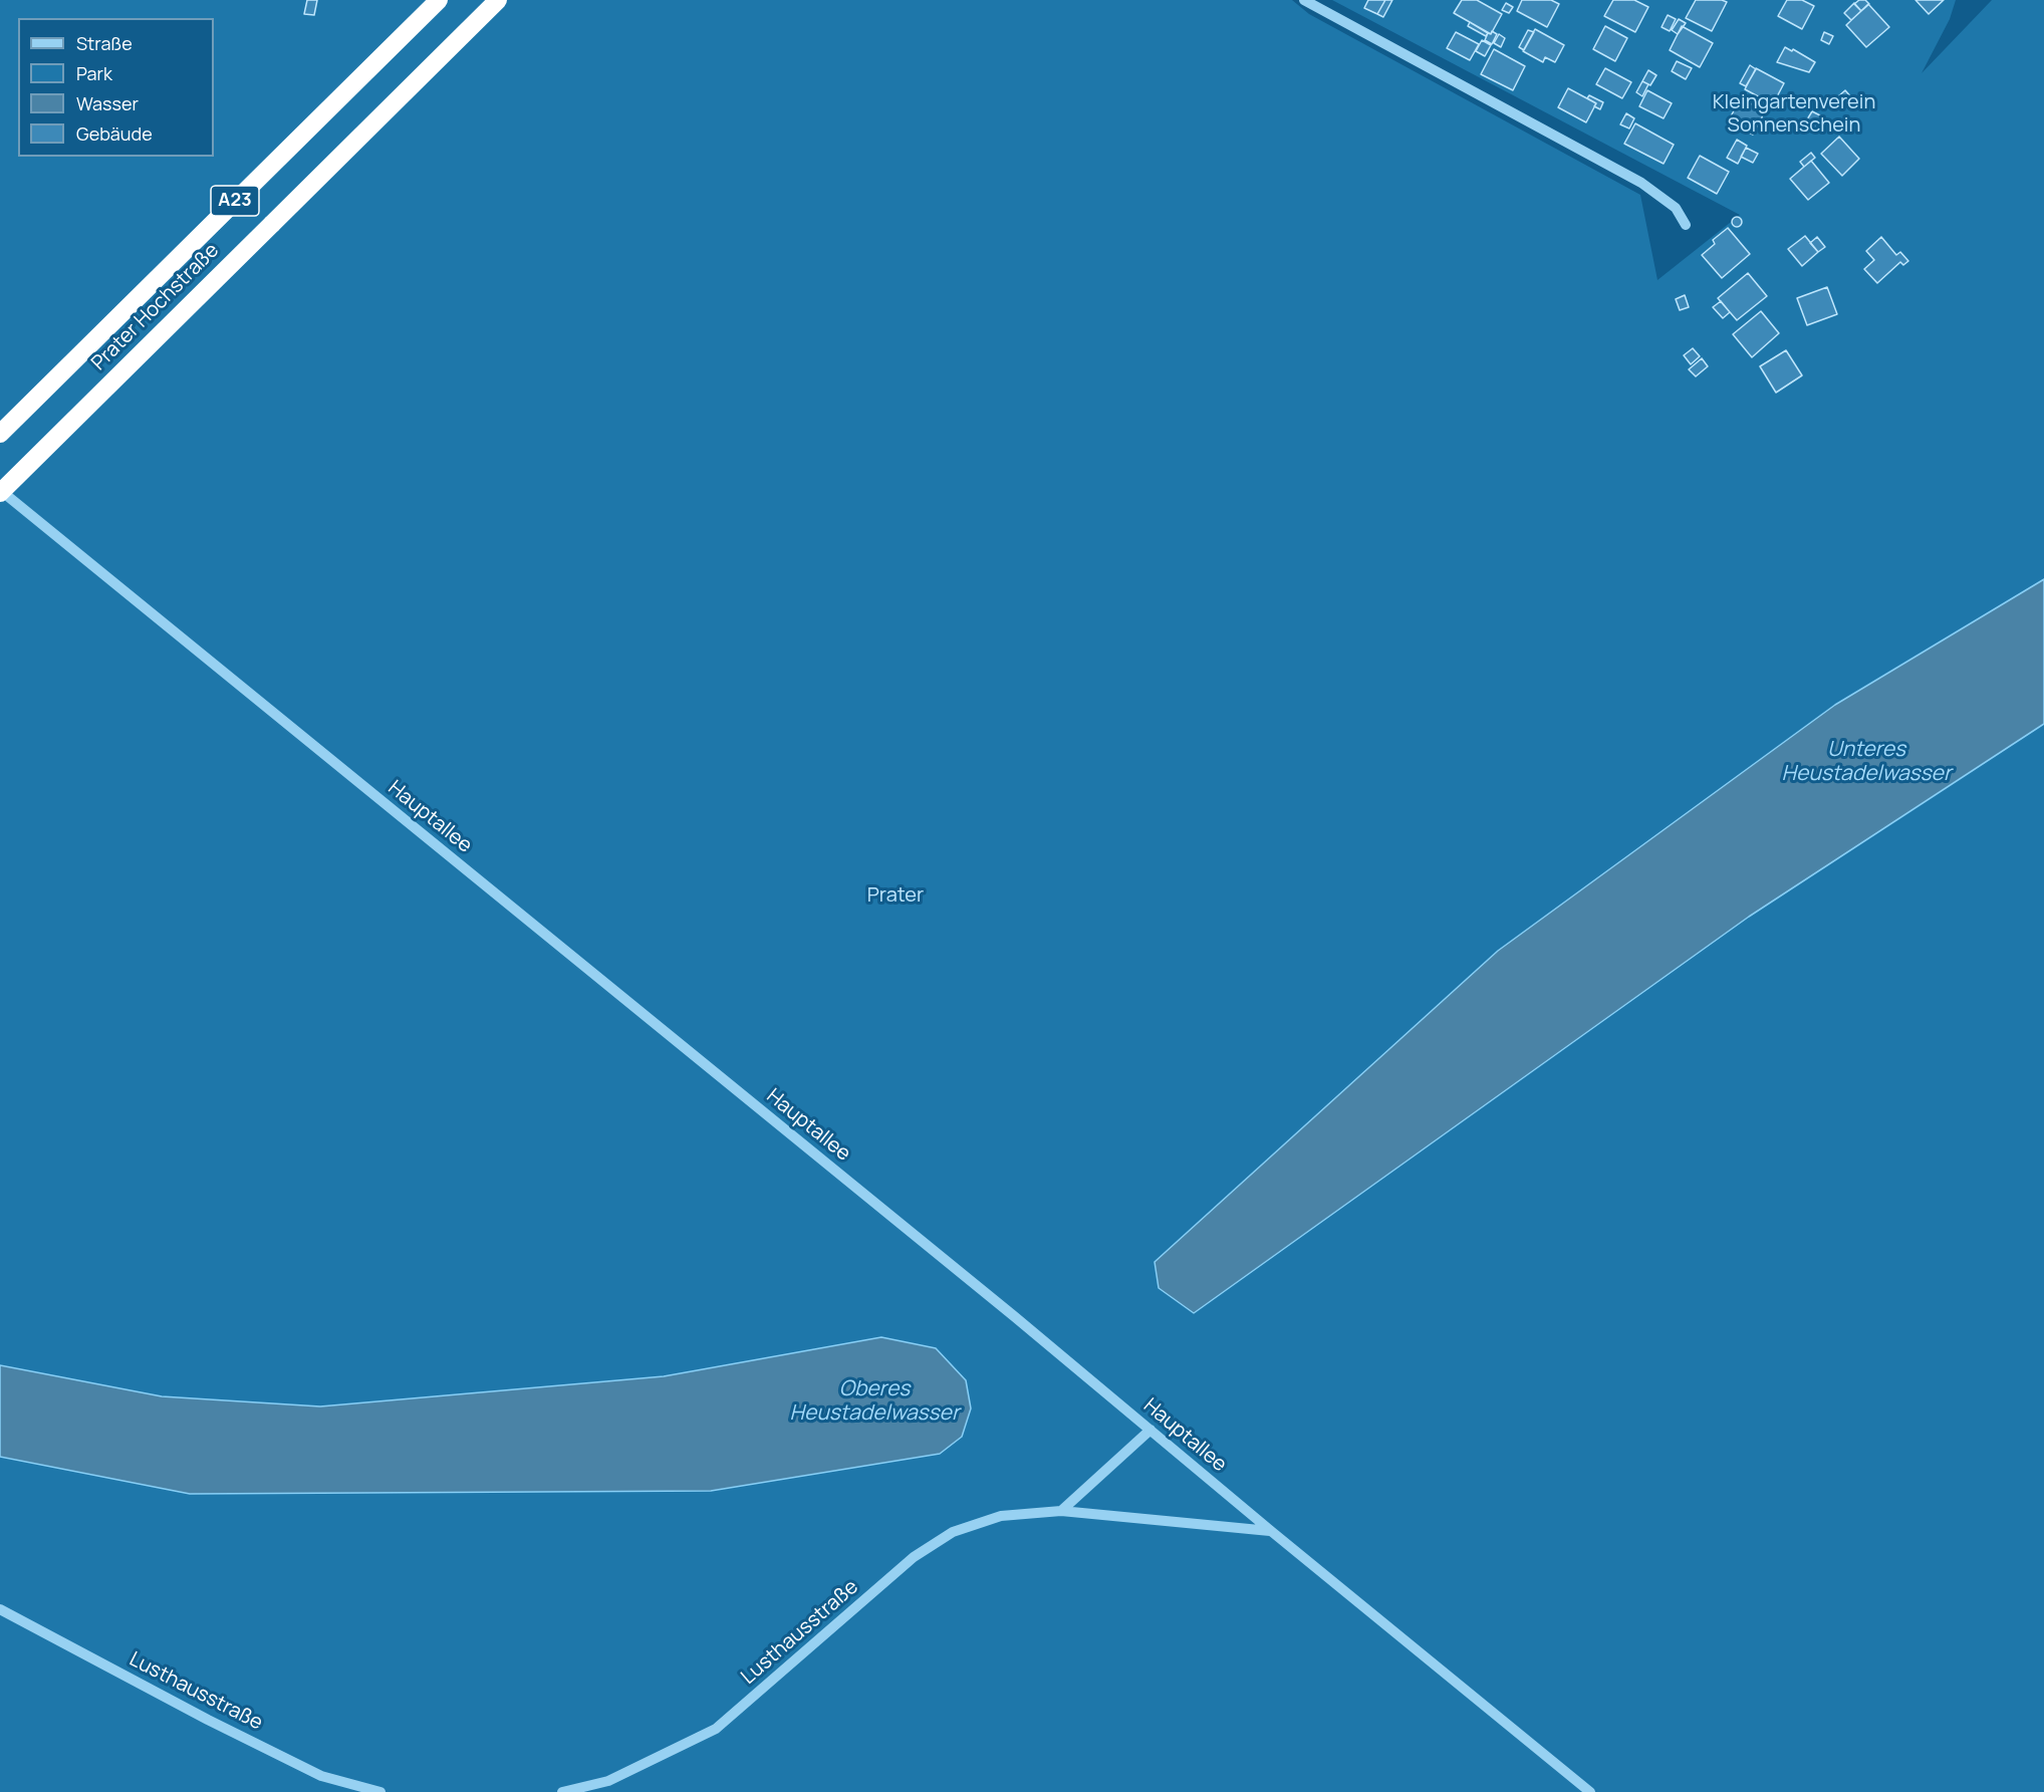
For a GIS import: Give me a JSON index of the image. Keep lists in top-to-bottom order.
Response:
{
  "streets": {
    "highway": ["A23", "Prater Hochstraße"],
    "street": ["Hauptallee", "Lusthausstraße"]
  },
  "crossings": [
    ["Prater Hochstraße", "Hauptallee"],
    ["Hauptallee", "Lusthausstraße"]
  ],
  "water": ["Unteres Heustadelwasser", "Oberes Heustadelwasser"],
  "parks": ["Kleingartenverein Sonnenschein", "Prater"],
  "legend": [
    "Straße",
    "Park",
    "Wasser",
    "Gebäude"
  ]
}
